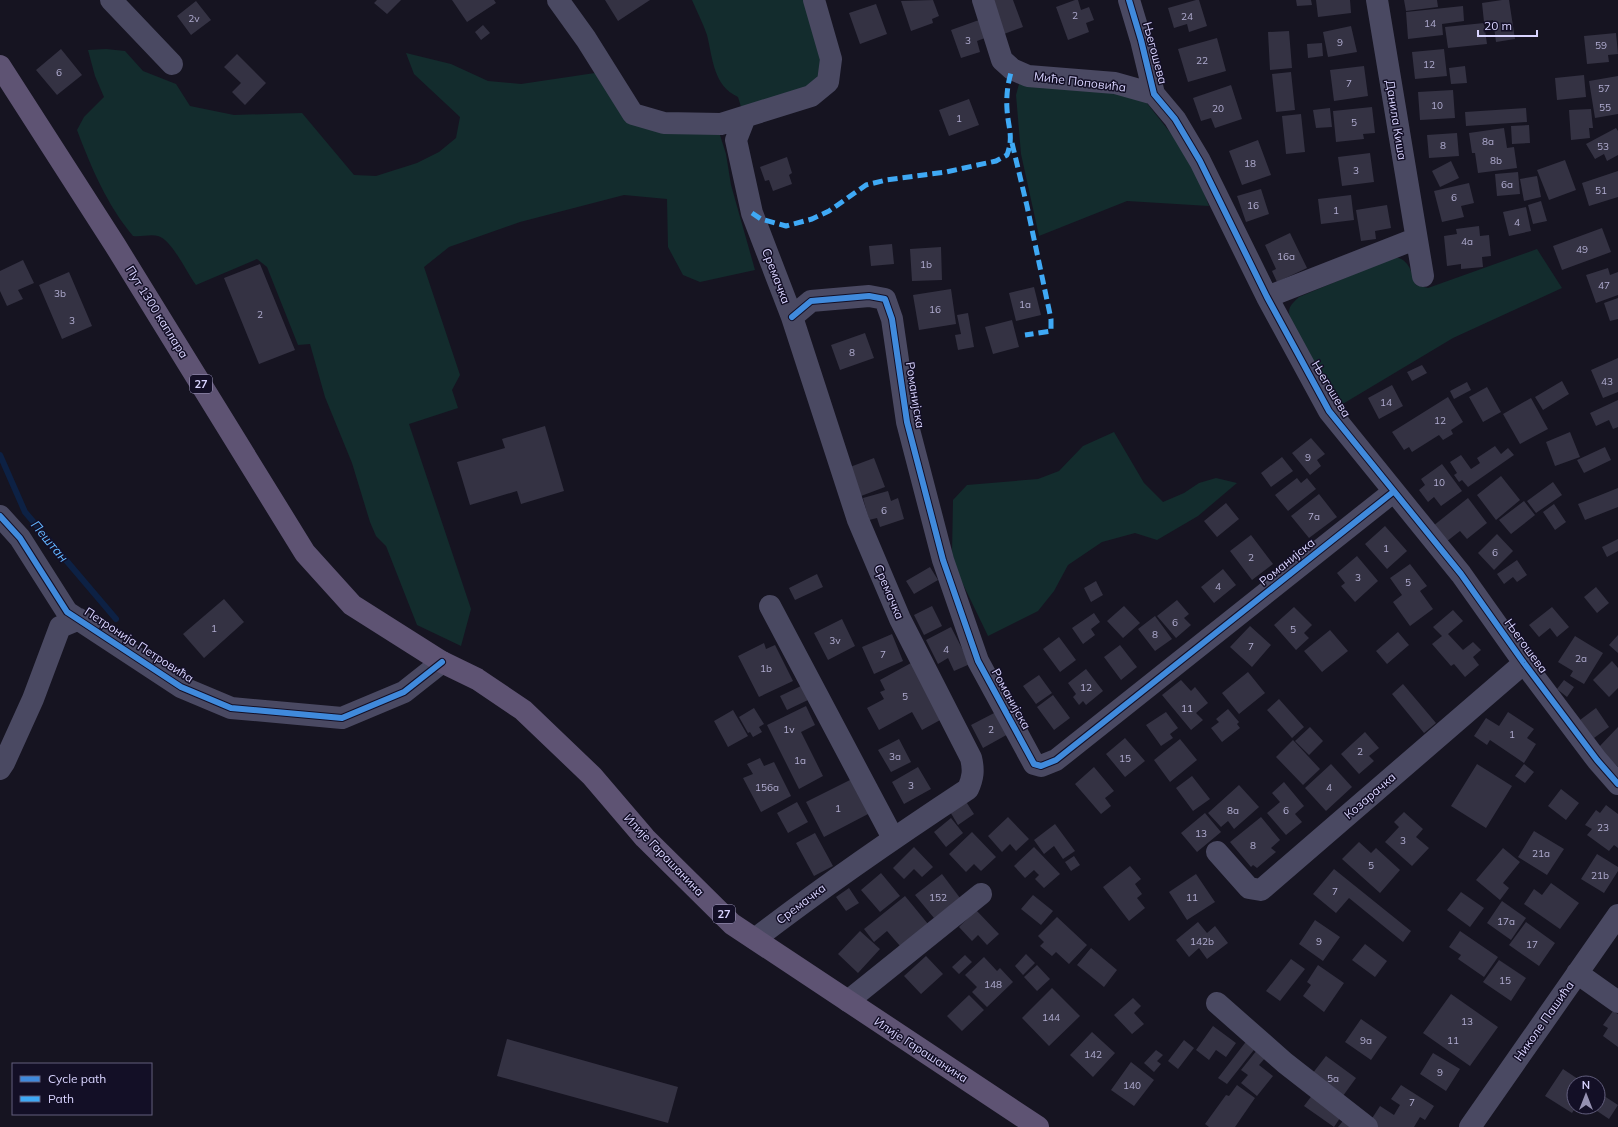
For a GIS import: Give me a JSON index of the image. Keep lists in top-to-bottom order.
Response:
{
  "streets": {
    "main road": ["Пут 1300 каплара", "27", "Илије Гарашанина"],
    "street": [
      "Његошева",
      "Миће Поповића",
      "Данила Киша",
      "Сремачка",
      "Романијска",
      "Петронија Петровића",
      "Козарачка",
      "Николе Пашића"
    ]
  },
  "crossings": [
    ["Његошева", "Миће Поповића"],
    ["Његошева", "Романијска"],
    ["Његошева", "Козарачка"],
    ["Сремачка", "Романијска"],
    ["Сремачка", "Илије Гарашанина"],
    ["Пут 1300 каплара", "Петронија Петровића"],
    ["Пут 1300 каплара", "Илије Гарашанина"],
    ["Петронија Петровића", "Илије Гарашанина"]
  ],
  "water": ["Пештан"],
  "house_numbers": [
    "2",
    "24",
    "2v",
    "14",
    "3",
    "9",
    "59",
    "22",
    "12",
    "6",
    "7",
    "57",
    "10",
    "55",
    "20",
    "1",
    "5",
    "8a",
    "8",
    "53",
    "8b",
    "18",
    "3",
    "6a",
    "51",
    "6",
    "16",
    "1",
    "4",
    "4a",
    "49",
    "16a",
    "1b",
    "47",
    "3b",
    "1a",
    "16",
    "2",
    "3",
    "8",
    "43",
    "14",
    "12",
    "9",
    "10",
    "6",
    "7a",
    "1",
    "6",
    "2",
    "3",
    "5",
    "4",
    "6",
    "1",
    "5",
    "8",
    "3v",
    "7",
    "4",
    "7",
    "2a",
    "1b",
    "12",
    "5",
    "11",
    "1v",
    "2",
    "1",
    "2",
    "3a",
    "15",
    "1a",
    "3",
    "156a",
    "4",
    "1",
    "8a",
    "6",
    "23",
    "13",
    "3",
    "8",
    "21a",
    "5",
    "21b",
    "7",
    "152",
    "11",
    "17a",
    "142b",
    "9",
    "17",
    "15",
    "148",
    "144",
    "13",
    "9a",
    "11",
    "142",
    "9",
    "5a",
    "140",
    "7"
  ],
  "legend": ["Cycle path", "Path"],
  "scale_bar": "20 m",
  "north": "top"
}
